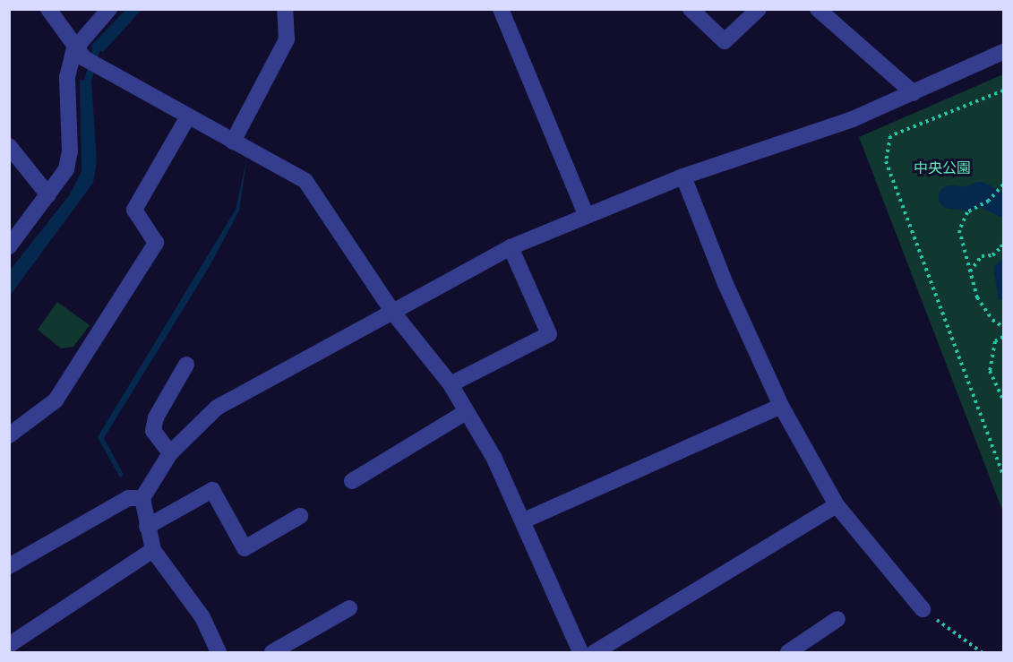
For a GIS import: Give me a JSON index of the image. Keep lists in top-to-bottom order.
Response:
{
  "parks": ["中央公園"]
}
